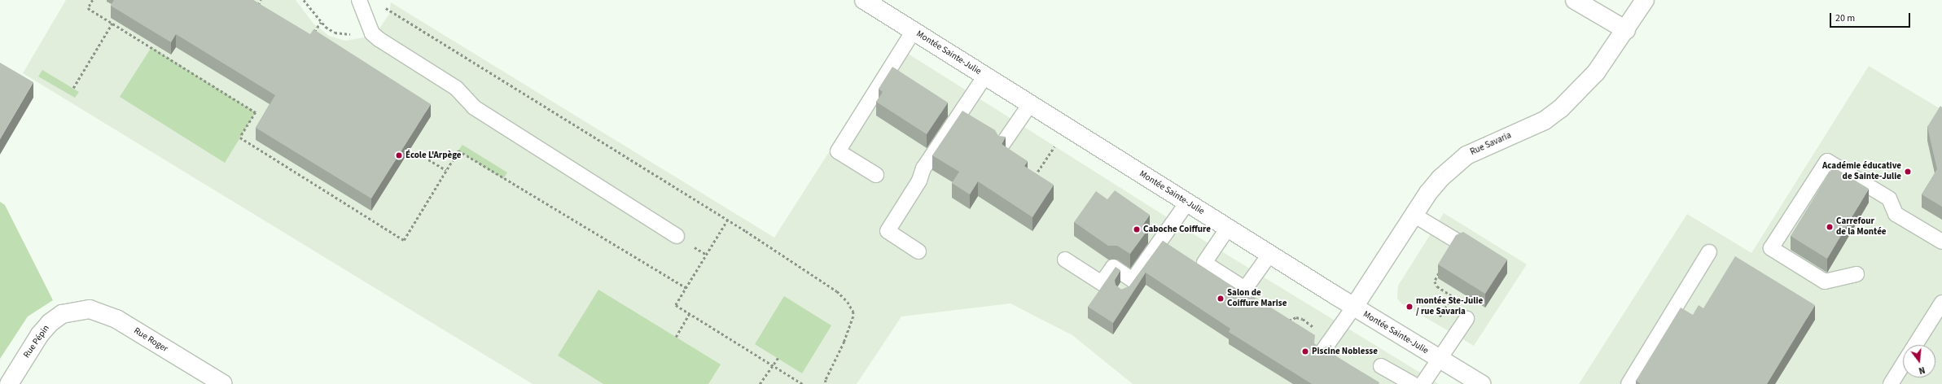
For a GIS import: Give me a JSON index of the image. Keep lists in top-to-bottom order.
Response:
{
  "streets": {
    "street": [
      "Montée Sainte-Julie",
      "Rue Savaria",
      "Rue Roger",
      "Rue Pépin"
    ]
  },
  "crossings": [
    ["Montée Sainte-Julie", "Rue Savaria"],
    ["Rue Roger", "Rue Pépin"]
  ],
  "places": [
    "École L'Arpège",
    "Académie éducative de Sainte-Julie",
    "Carrefour de la Montée",
    "Caboche Coiffure",
    "Salon de Coiffure Marise",
    "montée Ste-Julie / rue Savaria",
    "Piscine Noblesse"
  ],
  "scale_bar": "20 m",
  "north": "bottom"
}
